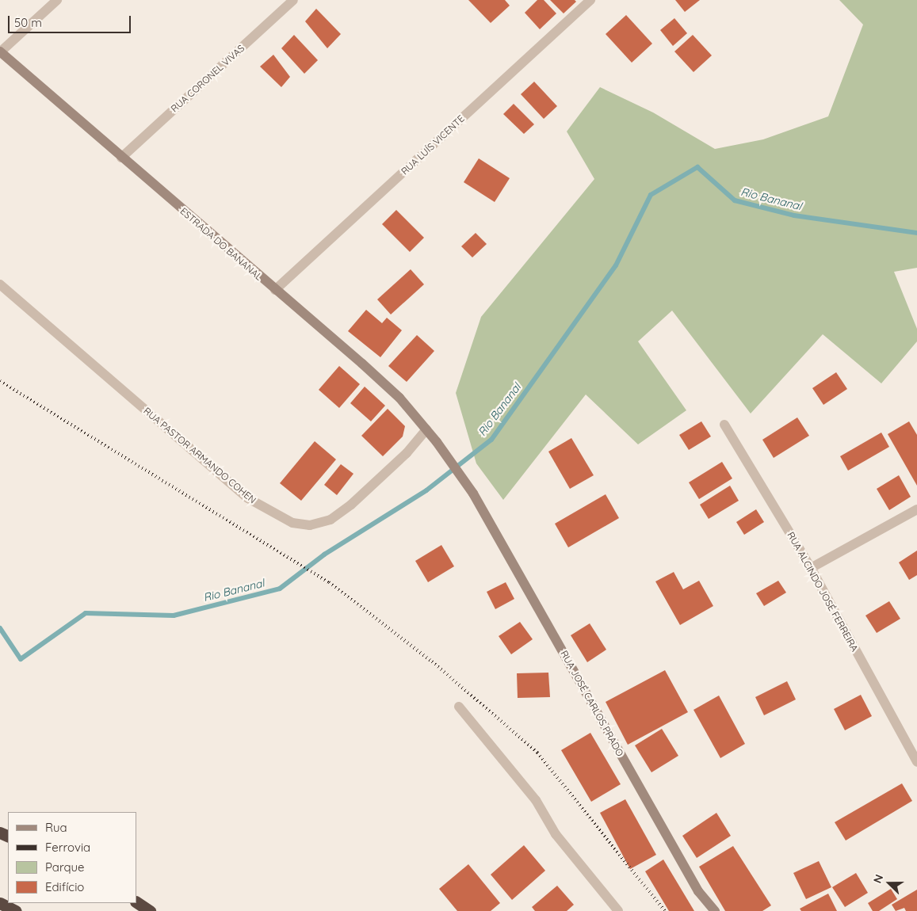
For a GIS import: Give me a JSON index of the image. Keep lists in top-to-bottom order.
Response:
{
  "streets": {
    "main road": ["ESTRADA DO BANANAL", "RUA JOSÉ CARLOS PRADO"],
    "street": [
      "RUA CORONEL VIVAS",
      "RUA LUÍS VICENTE",
      "RUA PASTOR ARMANDO COHEN",
      "RUA ALCINDO JOSÉ FERREIRA"
    ]
  },
  "crossings": [
    ["RUA CORONEL VIVAS", "ESTRADA DO BANANAL"],
    ["RUA LUÍS VICENTE", "ESTRADA DO BANANAL"],
    ["ESTRADA DO BANANAL", "RUA PASTOR ARMANDO COHEN"],
    ["ESTRADA DO BANANAL", "RUA JOSÉ CARLOS PRADO"]
  ],
  "water": ["Rio Bananal"],
  "legend": [
    "Rua",
    "Ferrovia",
    "Parque",
    "Edifício"
  ],
  "scale_bar": "50 m",
  "north": "left"
}
